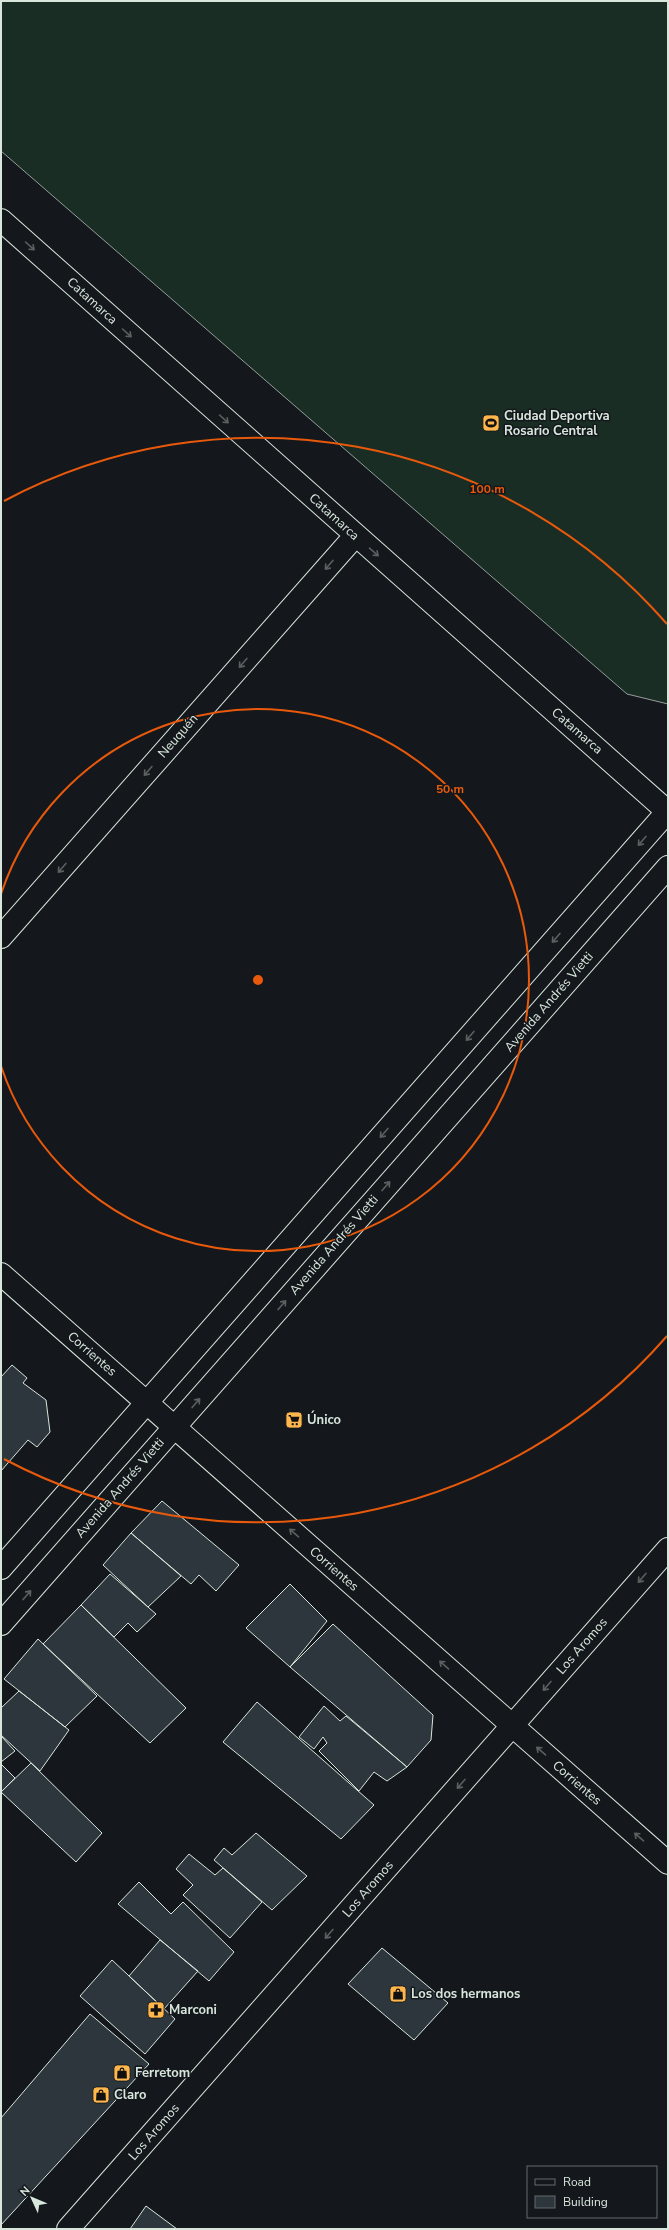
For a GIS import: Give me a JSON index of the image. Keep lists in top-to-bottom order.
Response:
{
  "streets": {
    "street": [
      "Catamarca",
      "Neuquén",
      "Avenida Andrés Vietti",
      "Corrientes",
      "Los Aromos"
    ]
  },
  "crossings": [
    ["Catamarca", "Neuquén"],
    ["Avenida Andrés Vietti", "Corrientes"],
    ["Corrientes", "Los Aromos"]
  ],
  "one_way": [
    "Catamarca",
    "Neuquén",
    "Corrientes",
    "Los Aromos"
  ],
  "places": {
    "sports": ["Ciudad Deportiva Rosario Central"],
    "supermarket": ["Único"],
    "shop": ["Los dos hermanos", "Ferretom", "Claro"],
    "pharmacy": ["Marconi"]
  },
  "legend": ["Road", "Building"],
  "north": "top left",
  "rings": ["100 m", "50 m"]
}
